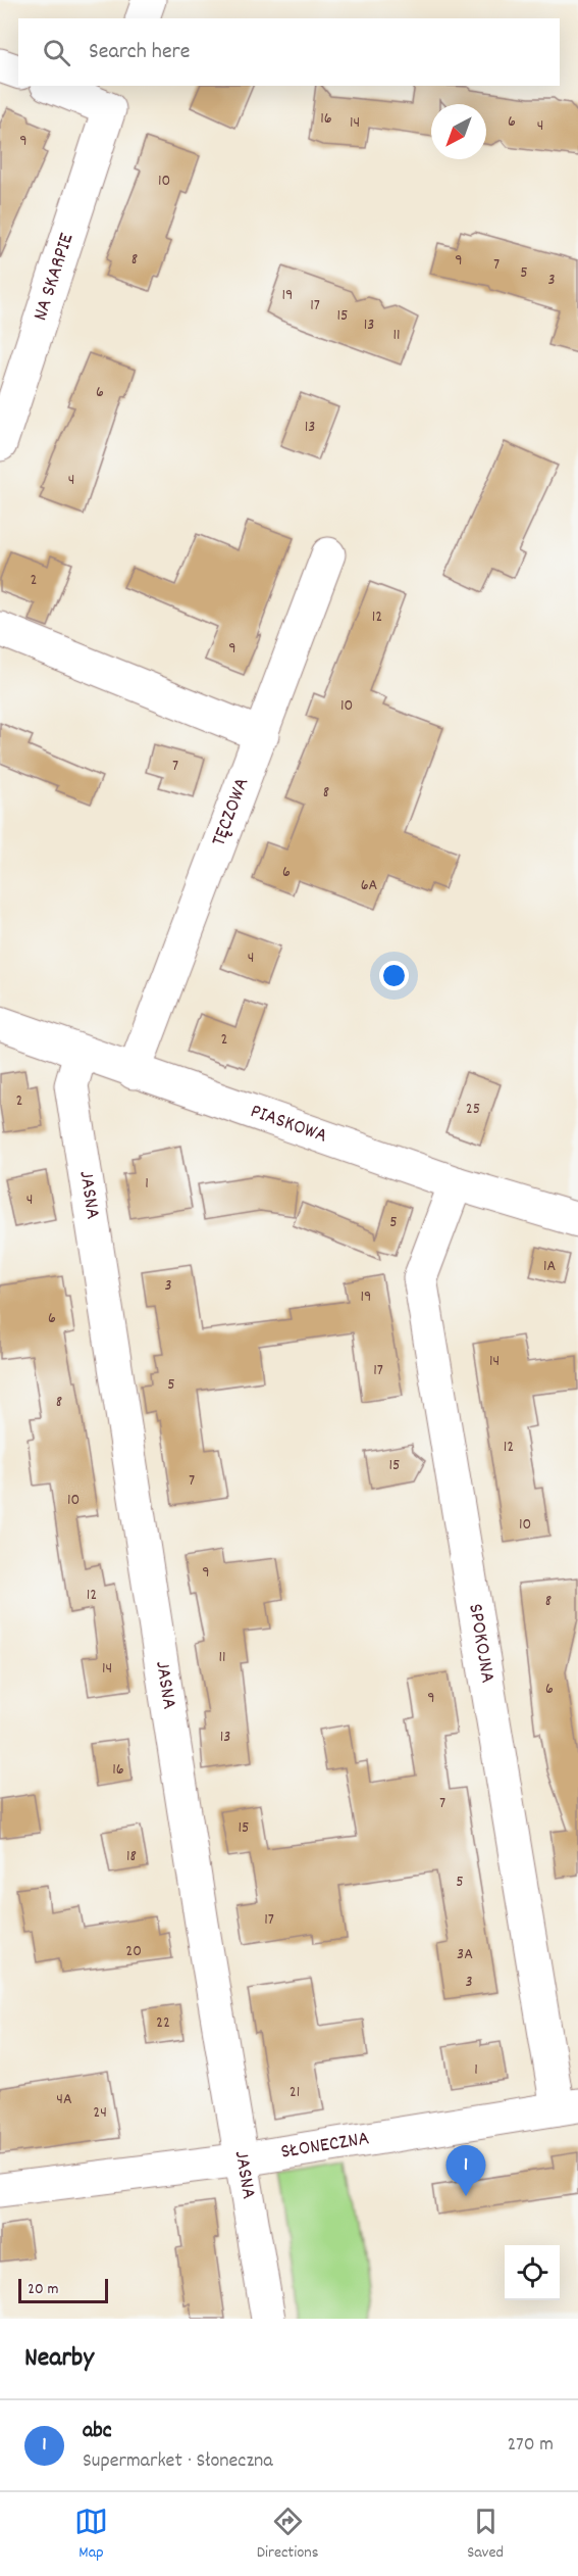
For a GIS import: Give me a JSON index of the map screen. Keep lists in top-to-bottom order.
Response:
{
  "streets": {
    "street": [
      "NA SKARPIE",
      "TĘCZOWA",
      "PIASKOWA",
      "JASNA",
      "SPOKOJNA",
      "SŁONECZNA"
    ]
  },
  "crossings": [
    ["TĘCZOWA", "PIASKOWA"],
    ["PIASKOWA", "JASNA"],
    ["PIASKOWA", "SPOKOJNA"],
    ["JASNA", "SŁONECZNA"],
    ["SPOKOJNA", "SŁONECZNA"]
  ],
  "house_numbers": [
    "16",
    "6",
    "14",
    "4",
    "9",
    "10",
    "8",
    "9",
    "7",
    "5",
    "3",
    "19",
    "17",
    "15",
    "13",
    "11",
    "6",
    "13",
    "4",
    "2",
    "12",
    "9",
    "10",
    "7",
    "8",
    "6",
    "6A",
    "4",
    "2",
    "2",
    "25",
    "1",
    "4",
    "5",
    "1A",
    "3",
    "19",
    "6",
    "14",
    "17",
    "5",
    "8",
    "12",
    "15",
    "7",
    "10",
    "10",
    "9",
    "12",
    "8",
    "11",
    "14",
    "6",
    "9",
    "13",
    "16",
    "7",
    "15",
    "18",
    "5",
    "17",
    "20",
    "3A",
    "3",
    "22",
    "1",
    "21",
    "4A",
    "24"
  ],
  "scale_bar": "20 m",
  "north": "bottom left",
  "page": {
    "search": "Search here",
    "pins": "1",
    "scale": "20 m",
    "heading": "Nearby",
    "list": [
      {
        "mark": "1",
        "name": "abc",
        "note": "Supermarket · Słoneczna",
        "value": "270 m"
      }
    ],
    "nav": ["Map", "Directions", "Saved"]
  }
}
